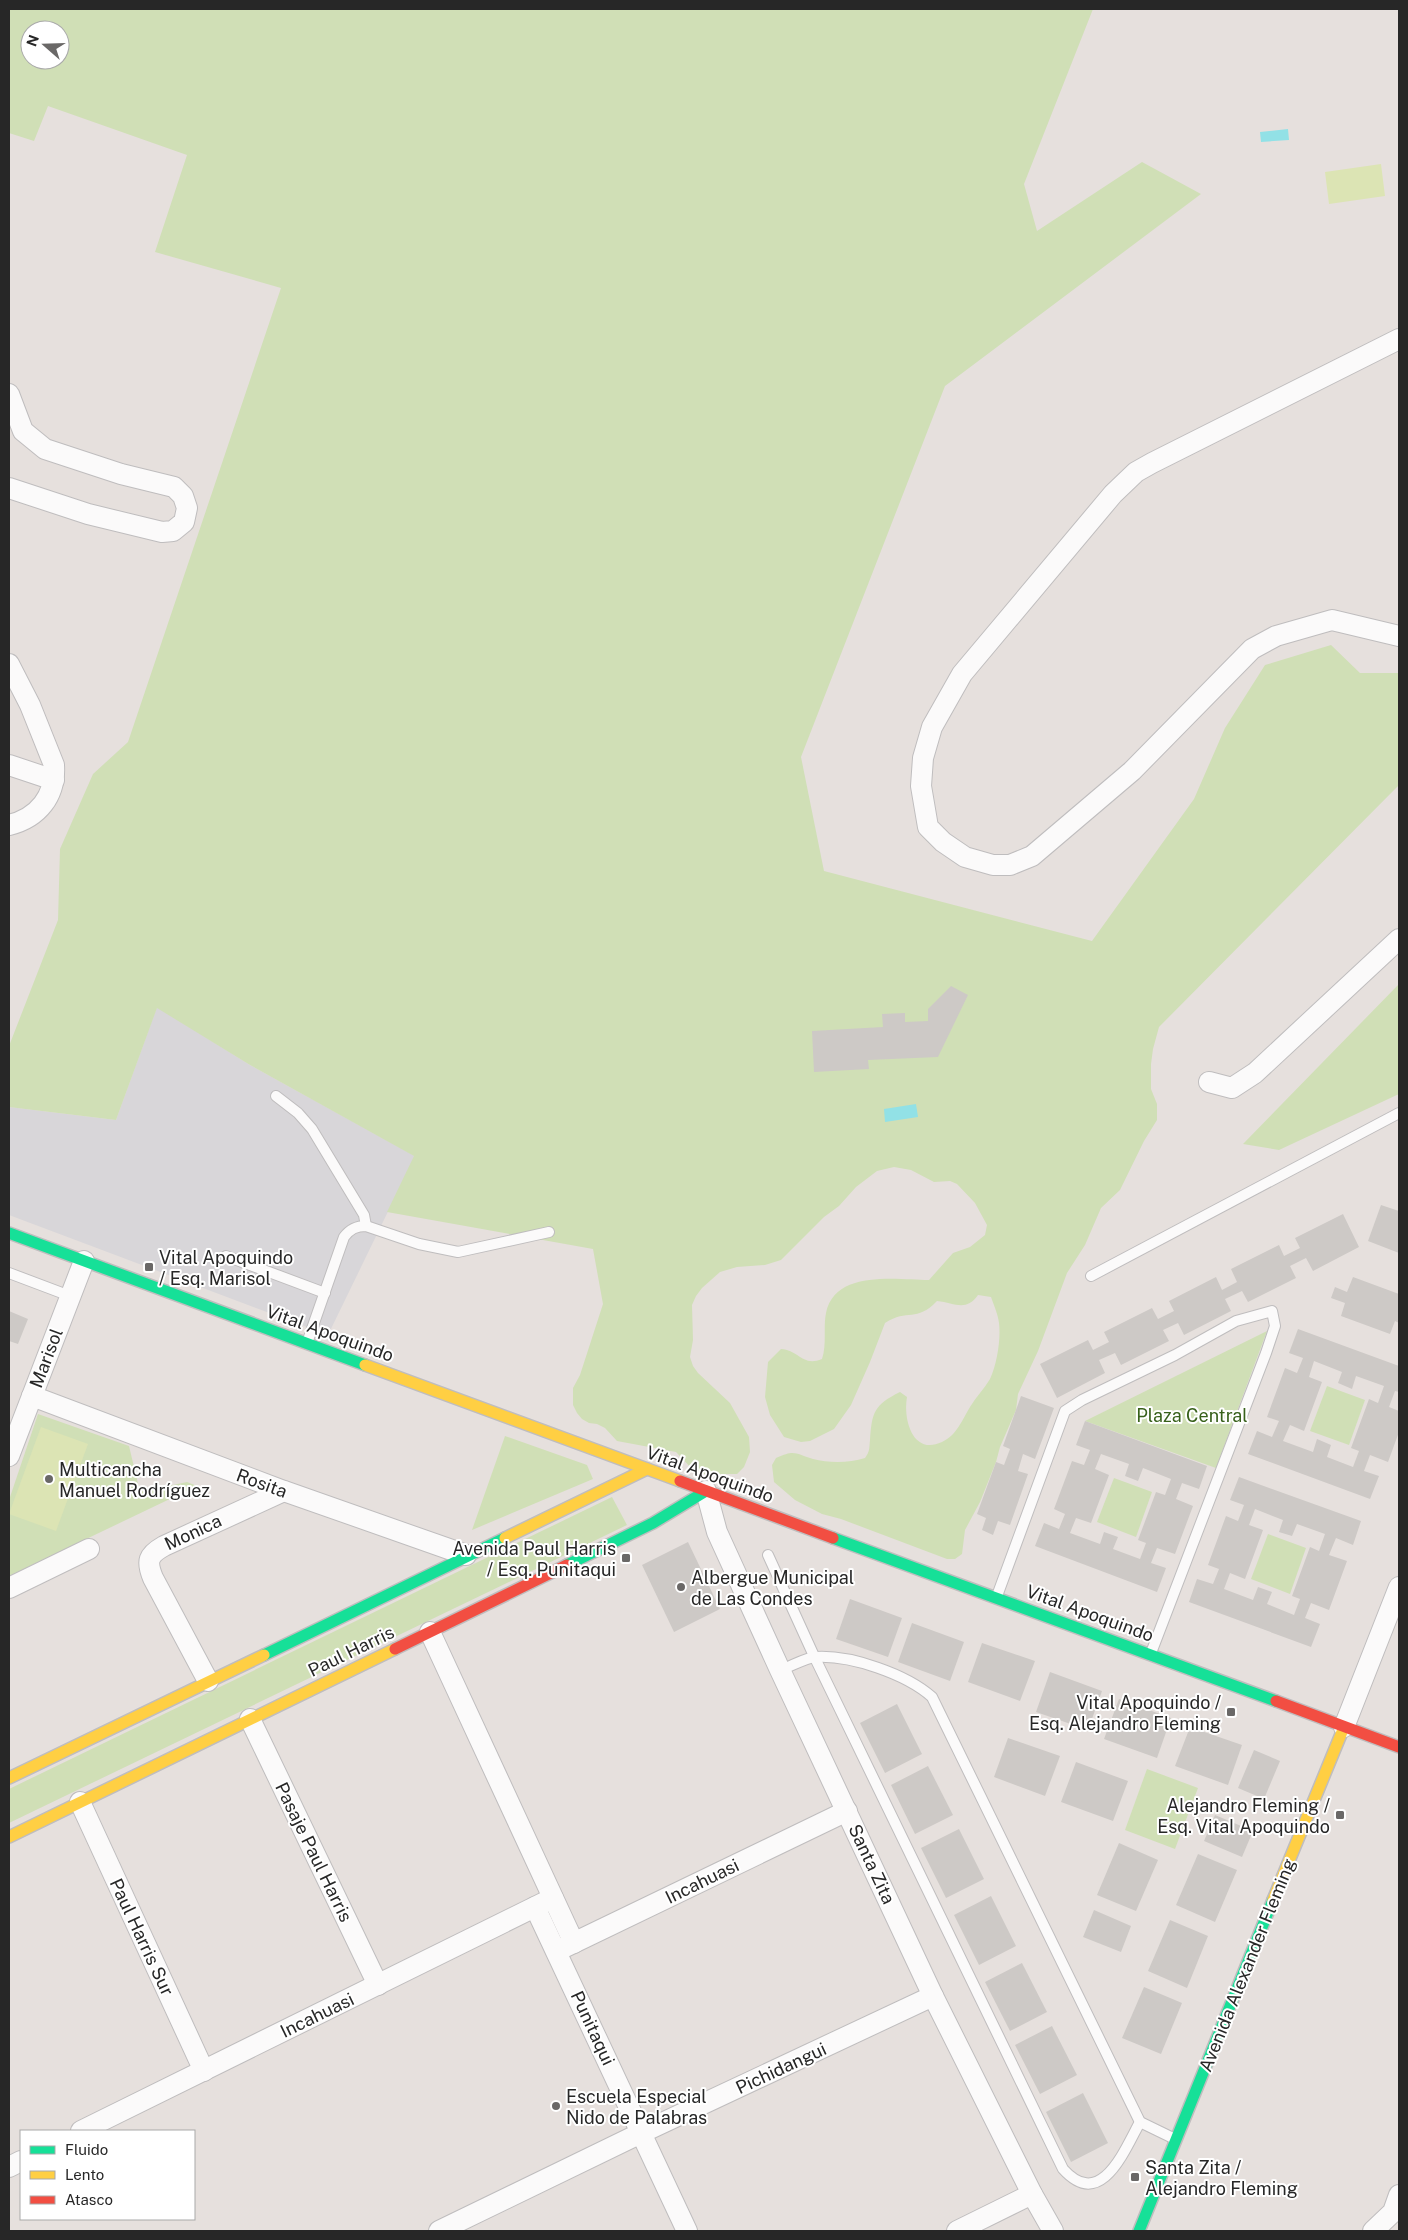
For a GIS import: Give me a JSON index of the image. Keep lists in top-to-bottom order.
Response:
{
  "streets": {
    "street": [
      "Vital Apoquindo",
      "Marisol",
      "Rosita",
      "Monica",
      "Paul Harris",
      "Pasaje Paul Harris",
      "Santa Zita",
      "Incahuasi",
      "Paul Harris Sur",
      "Avenida Alexander Fleming",
      "Punitaqui",
      "Pichidangui"
    ]
  },
  "crossings": [
    ["Vital Apoquindo", "Marisol"],
    ["Vital Apoquindo", "Paul Harris"],
    ["Vital Apoquindo", "Santa Zita"],
    ["Vital Apoquindo", "Avenida Alexander Fleming"],
    ["Marisol", "Rosita"],
    ["Rosita", "Monica"],
    ["Rosita", "Paul Harris"],
    ["Monica", "Paul Harris"],
    ["Paul Harris", "Pasaje Paul Harris"],
    ["Paul Harris", "Santa Zita"],
    ["Paul Harris", "Paul Harris Sur"],
    ["Paul Harris", "Punitaqui"],
    ["Pasaje Paul Harris", "Incahuasi"],
    ["Santa Zita", "Incahuasi"],
    ["Santa Zita", "Pichidangui"],
    ["Incahuasi", "Paul Harris Sur"],
    ["Incahuasi", "Punitaqui"],
    ["Punitaqui", "Pichidangui"]
  ],
  "parks": ["Plaza Central"],
  "places": {
    "transit": [
      "Vital Apoquindo / Esq. Marisol",
      "Avenida Paul Harris / Esq. Punitaqui",
      "Vital Apoquindo / Esq. Alejandro Fleming",
      "Alejandro Fleming / Esq. Vital Apoquindo",
      "Santa Zita / Alejandro Fleming"
    ],
    "other": ["Multicancha Manuel Rodríguez", "Albergue Municipal de Las Condes", "Escuela Especial Nido de Palabras"]
  },
  "legend": ["Fluido", "Lento", "Atasco"],
  "north": "left"
}
